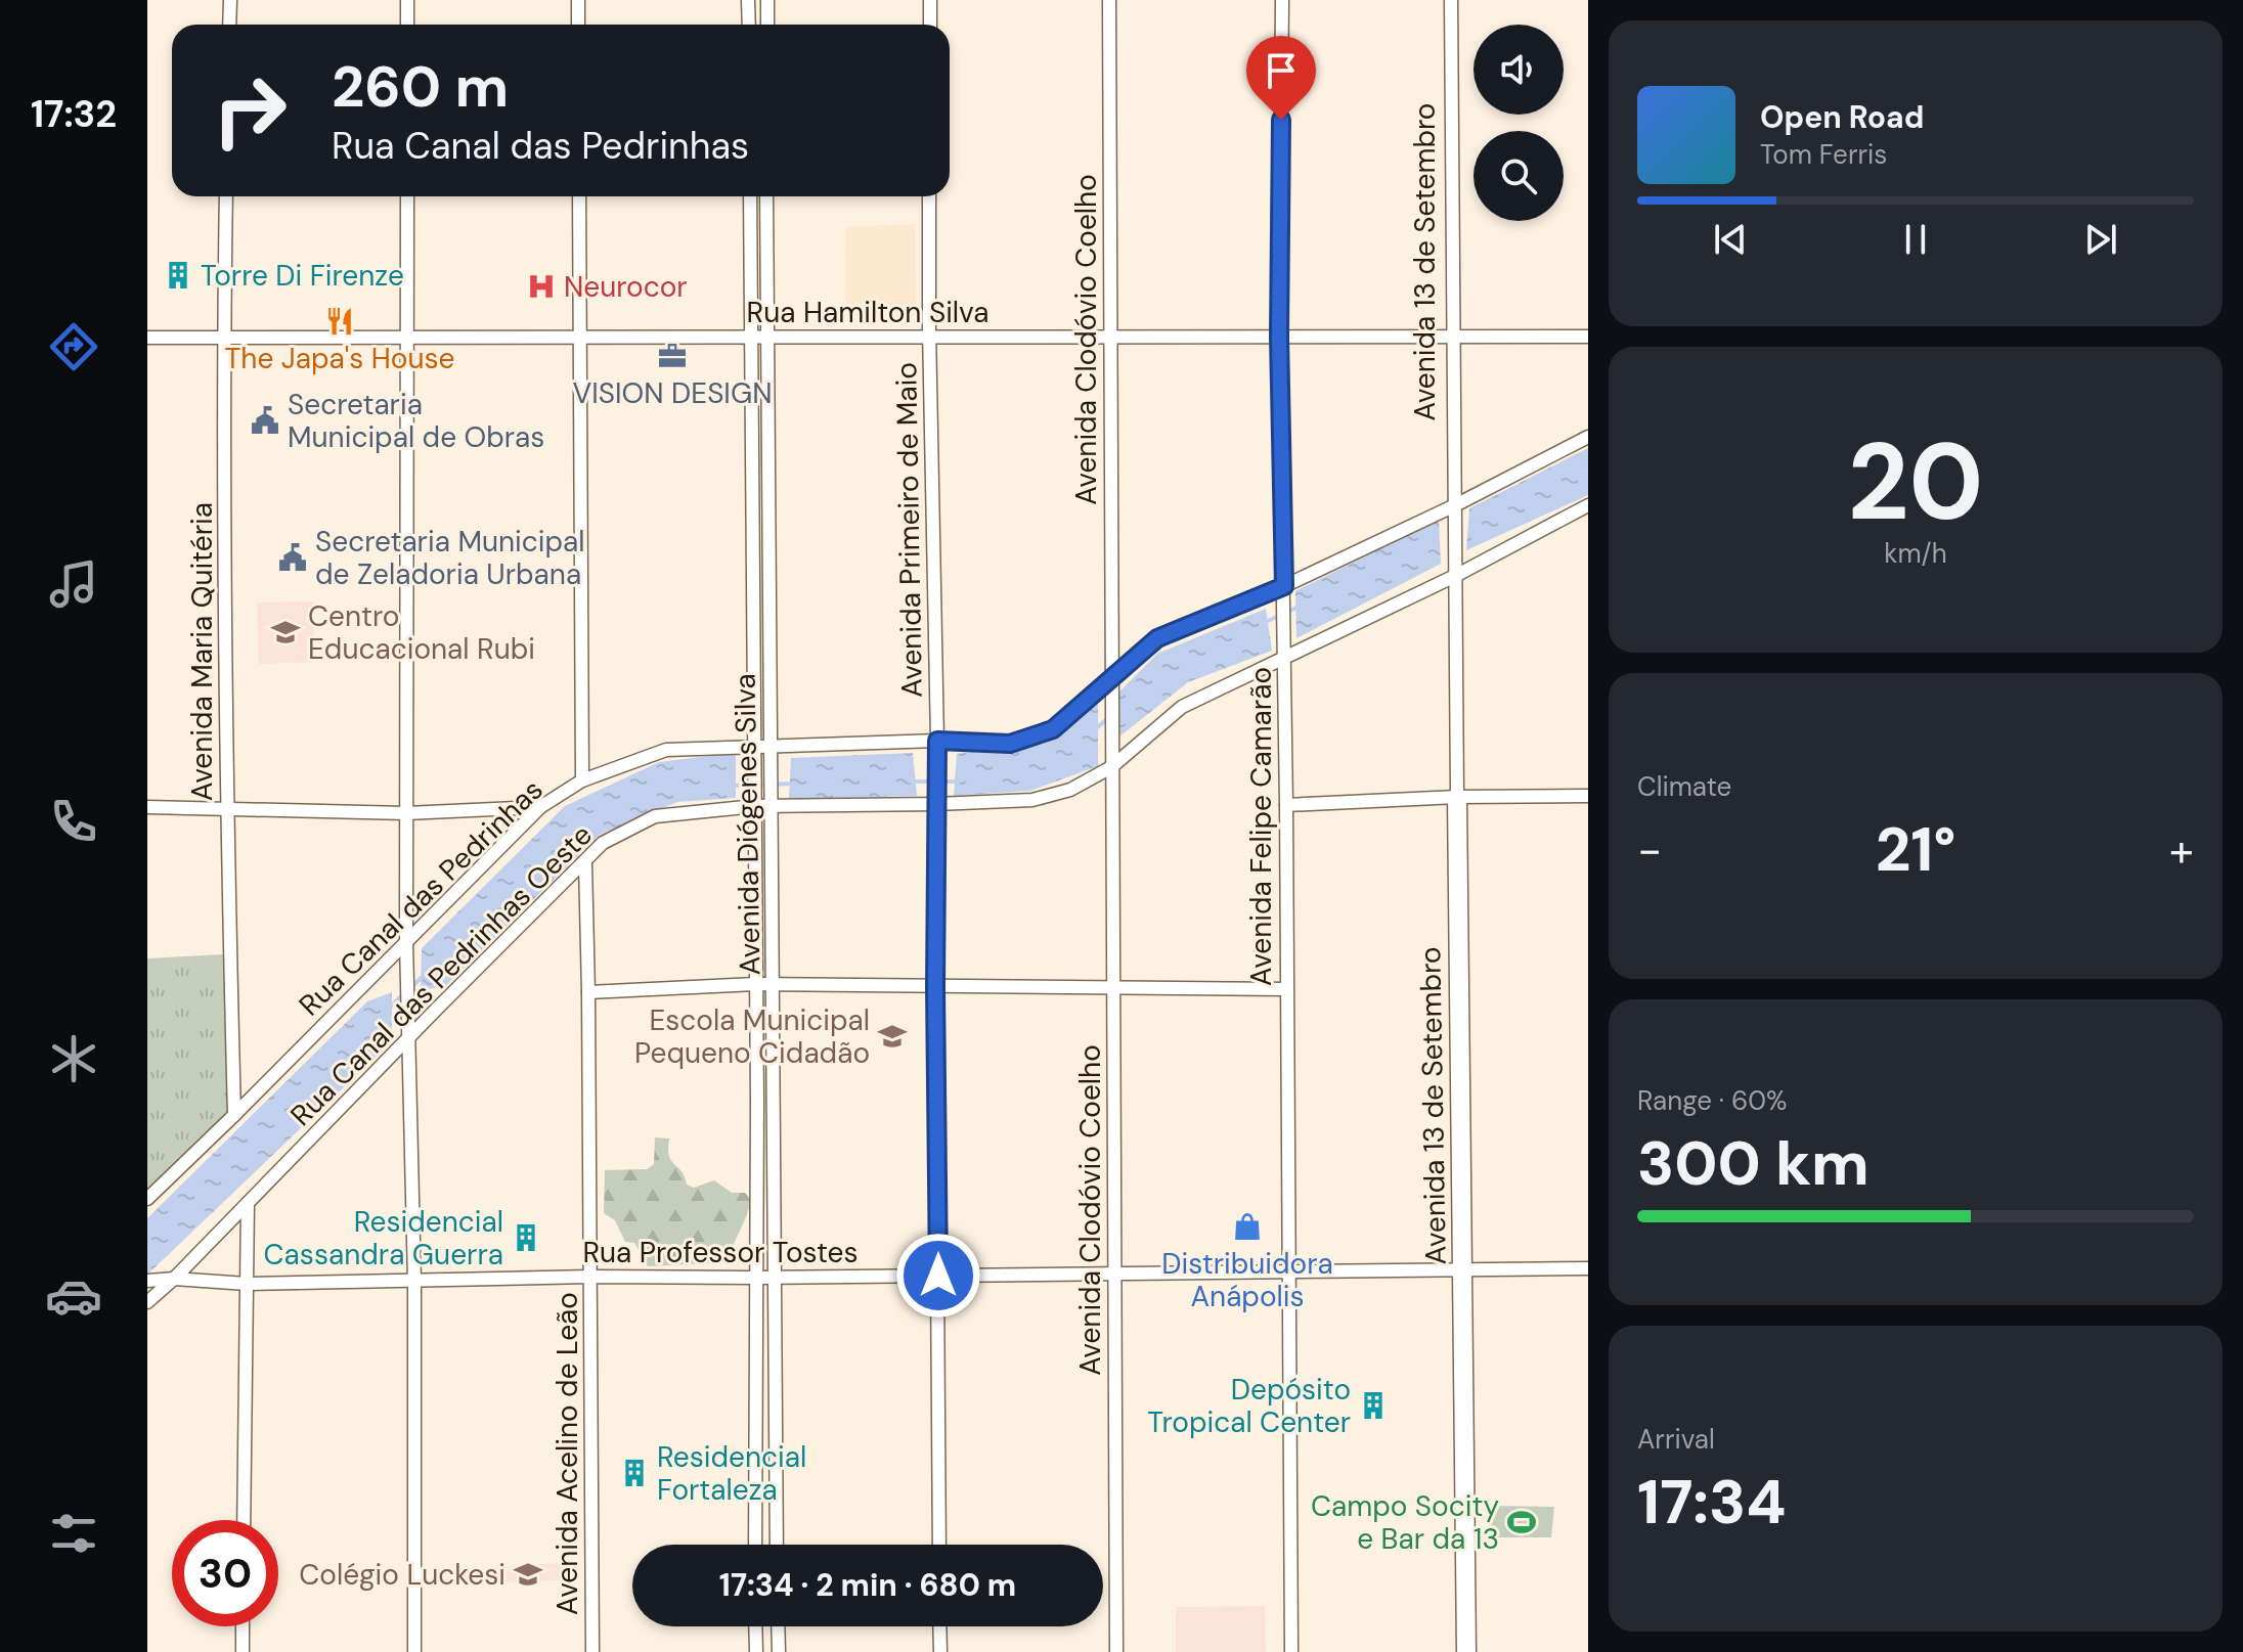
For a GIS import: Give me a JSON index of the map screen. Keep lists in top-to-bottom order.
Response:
{
  "streets": {
    "street": [
      "Avenida 13 de Setembro",
      "Rua Hamilton Silva",
      "Avenida Clodóvio Coelho",
      "Avenida Primeiro de Maio",
      "Avenida Maria Quitéria",
      "Avenida Diógenes Silva",
      "Avenida Felipe Camarão",
      "Rua Canal das Pedrinhas",
      "Rua Canal das Pedrinhas Oeste",
      "Rua Professor Tostes",
      "Avenida Acelino de Leão"
    ]
  },
  "crossings": [
    ["Avenida 13 de Setembro", "Rua Hamilton Silva"],
    ["Avenida 13 de Setembro", "Rua Canal das Pedrinhas"],
    ["Avenida 13 de Setembro", "Rua Canal das Pedrinhas Oeste"],
    ["Avenida 13 de Setembro", "Rua Professor Tostes"],
    ["Rua Hamilton Silva", "Avenida Clodóvio Coelho"],
    ["Rua Hamilton Silva", "Avenida Primeiro de Maio"],
    ["Rua Hamilton Silva", "Avenida Maria Quitéria"],
    ["Rua Hamilton Silva", "Avenida Diógenes Silva"],
    ["Rua Hamilton Silva", "Avenida Felipe Camarão"],
    ["Avenida Clodóvio Coelho", "Rua Canal das Pedrinhas"],
    ["Avenida Clodóvio Coelho", "Rua Canal das Pedrinhas Oeste"],
    ["Avenida Clodóvio Coelho", "Rua Professor Tostes"],
    ["Avenida Primeiro de Maio", "Rua Canal das Pedrinhas"],
    ["Avenida Primeiro de Maio", "Rua Canal das Pedrinhas Oeste"],
    ["Avenida Primeiro de Maio", "Rua Professor Tostes"],
    ["Avenida Maria Quitéria", "Rua Canal das Pedrinhas"],
    ["Avenida Diógenes Silva", "Rua Canal das Pedrinhas"],
    ["Avenida Diógenes Silva", "Rua Canal das Pedrinhas Oeste"],
    ["Avenida Diógenes Silva", "Rua Professor Tostes"],
    ["Avenida Felipe Camarão", "Rua Canal das Pedrinhas"],
    ["Avenida Felipe Camarão", "Rua Canal das Pedrinhas Oeste"],
    ["Avenida Felipe Camarão", "Rua Professor Tostes"],
    ["Rua Canal das Pedrinhas Oeste", "Rua Professor Tostes"],
    ["Rua Canal das Pedrinhas Oeste", "Avenida Acelino de Leão"],
    ["Rua Professor Tostes", "Avenida Acelino de Leão"]
  ],
  "places": {
    "building": [
      "Torre Di Firenze",
      "Residencial Cassandra Guerra",
      "Depósito Tropical Center",
      "Residencial Fortaleza"
    ],
    "hospital": ["Neurocor"],
    "restaurant": ["The Japa's House"],
    "office": ["VISION DESIGN"],
    "public building": ["Secretaria Municipal de Obras", "Secretaria Municipal de Zeladoria Urbana"],
    "school or university": ["Centro Educacional Rubi", "Escola Municipal Pequeno Cidadão", "Colégio Luckesi"],
    "shop": ["Distribuidora Anápolis"],
    "sports": ["Campo Socity e Bar da 13"]
  },
  "page": {
    "tabs": "17:32",
    "turn": ["260 m", "Rua Canal das Pedrinhas"],
    "song": ["Open Road", "Tom Ferris"],
    "tile": [
      ["20", "km/h"],
      "Climate",
      ["Range · 60%", "300 km"],
      ["Arrival", "17:34"]
    ],
    "heat": ["−", "21°", "+"],
    "limit": "30",
    "trip": "17:34 · 2 min · 680 m"
  }
}
